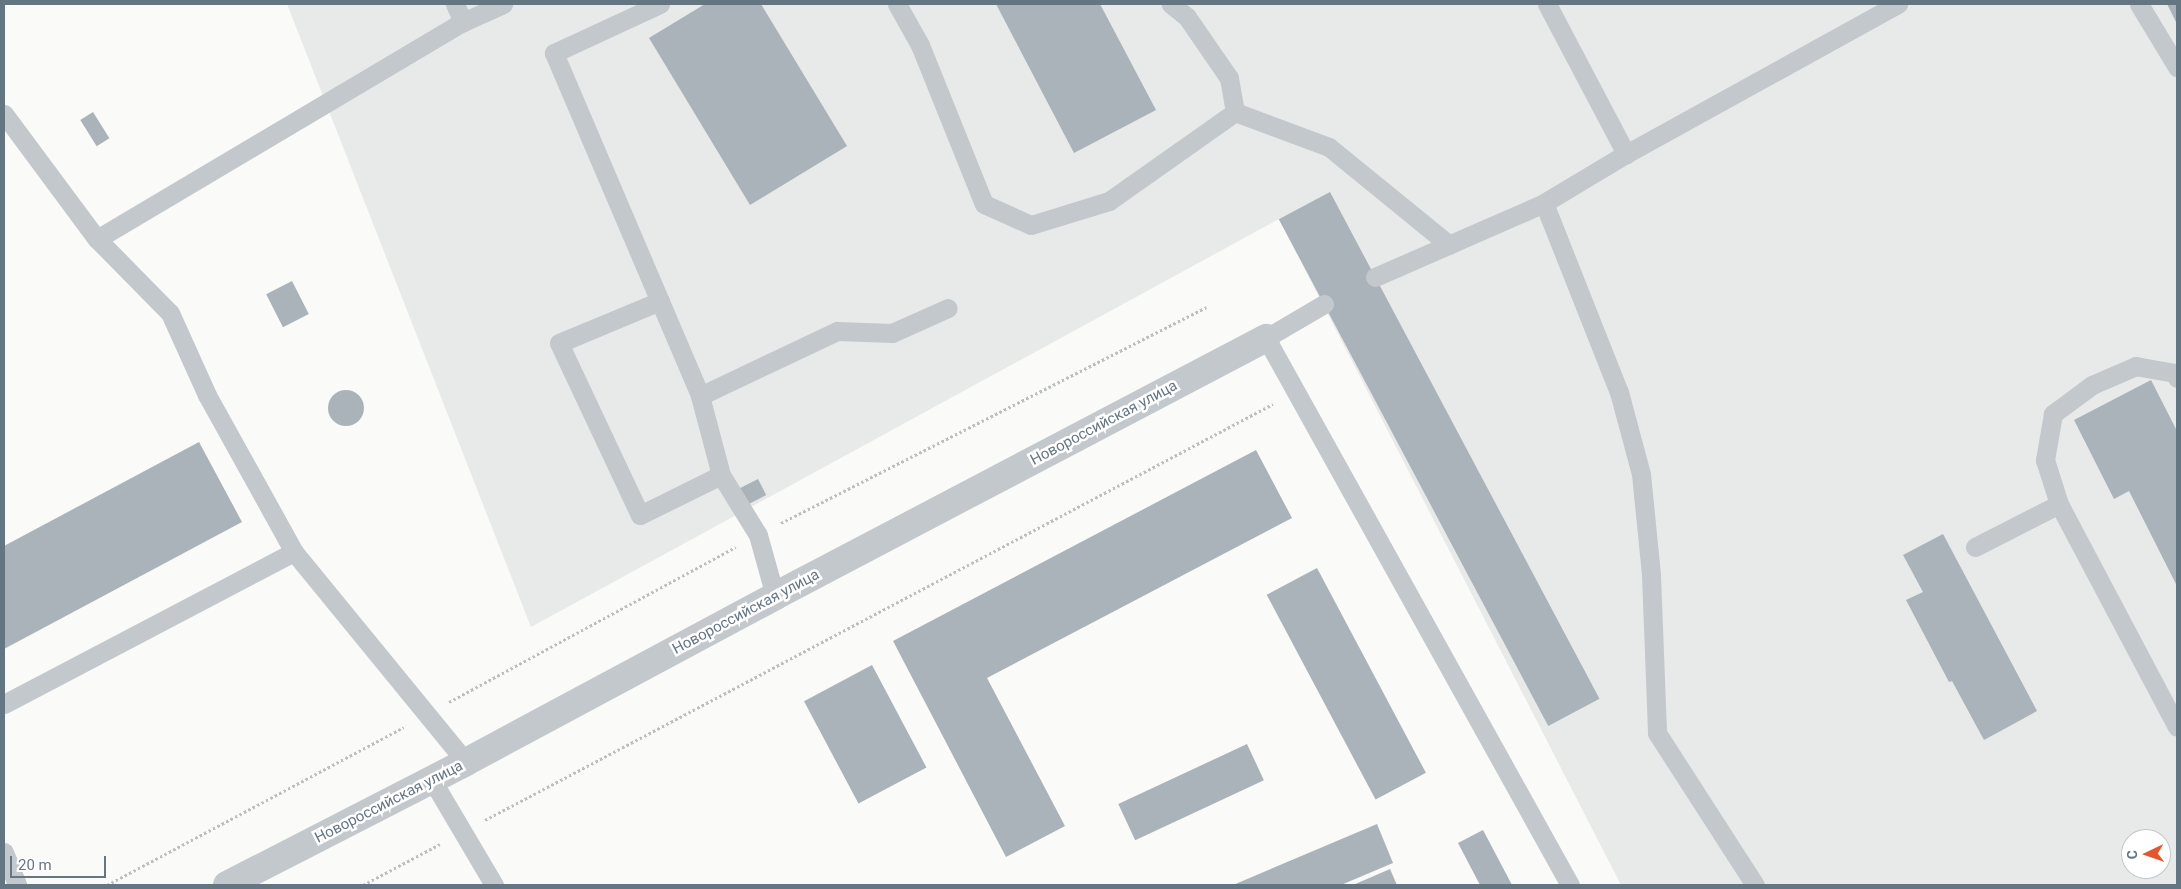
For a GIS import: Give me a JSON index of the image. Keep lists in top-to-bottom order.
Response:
{
  "streets": {
    "street": ["Новороссийская улица"]
  },
  "scale_bar": "20 m",
  "north": "left"
}
